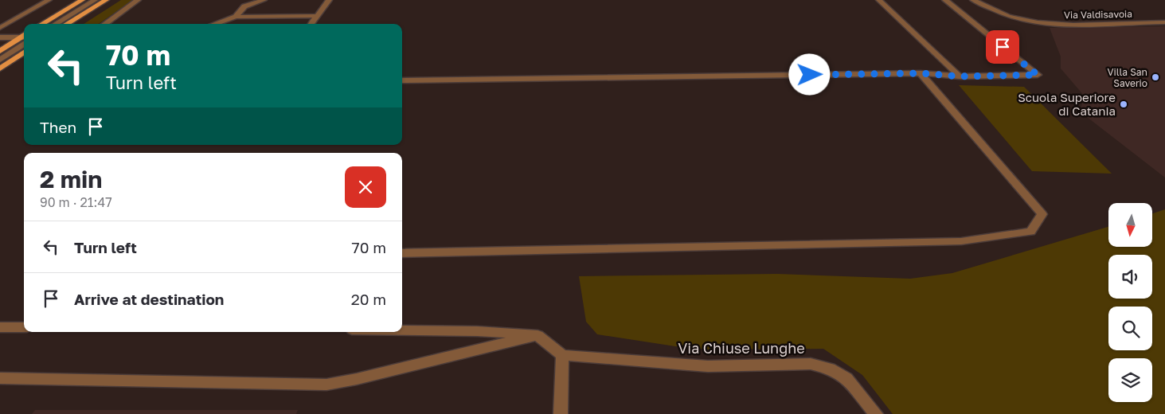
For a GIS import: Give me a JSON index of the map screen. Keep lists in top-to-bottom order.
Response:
{
  "streets": {
    "street": ["Via Valdisavoia", "Via Chiuse Lunghe"]
  },
  "places": ["Villa San Saverio", "Scuola Superiore di Catania"],
  "north": "bottom",
  "page": {
    "turn": ["70 m", "Turn left"],
    "then": "Then",
    "heading": ["2 min", "90 m · 21:47"],
    "list": [
      {
        "name": "Turn left",
        "value": "70 m"
      },
      {
        "name": "Arrive at destination",
        "value": "20 m"
      }
    ]
  }
}
